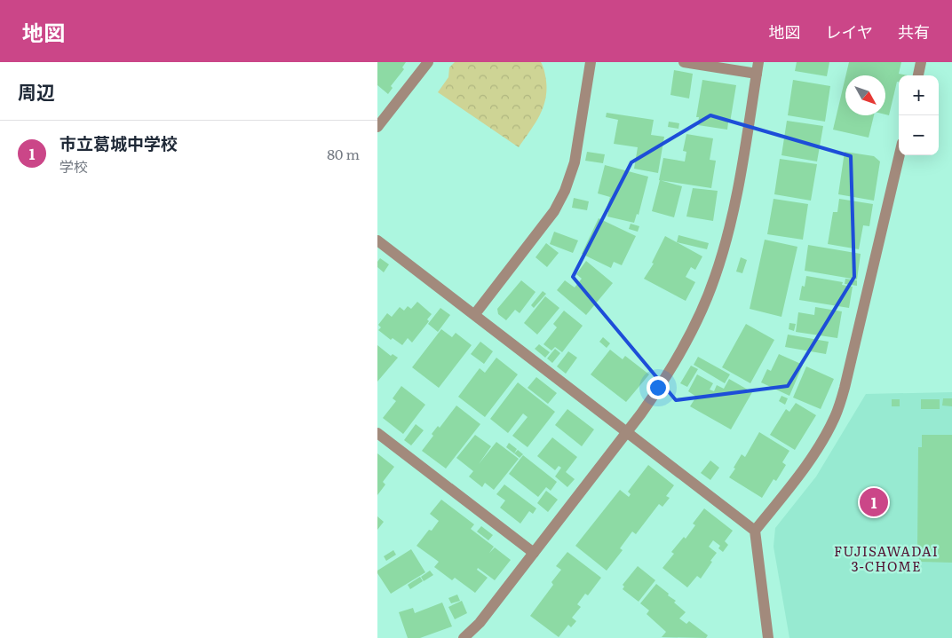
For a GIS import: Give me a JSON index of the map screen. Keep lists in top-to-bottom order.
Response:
{
  "districts": ["FUJISAWADAI 3-CHOME"],
  "north": "bottom right",
  "page": {
    "header": "地図",
    "nav": ["地図", "レイヤ", "共有"],
    "heading": "周辺",
    "map_buttons": ["+", "−"],
    "list": [
      {
        "mark": "1",
        "name": "市立葛城中学校",
        "note": "学校",
        "value": "80 m"
      }
    ],
    "pins": "1"
  }
}
